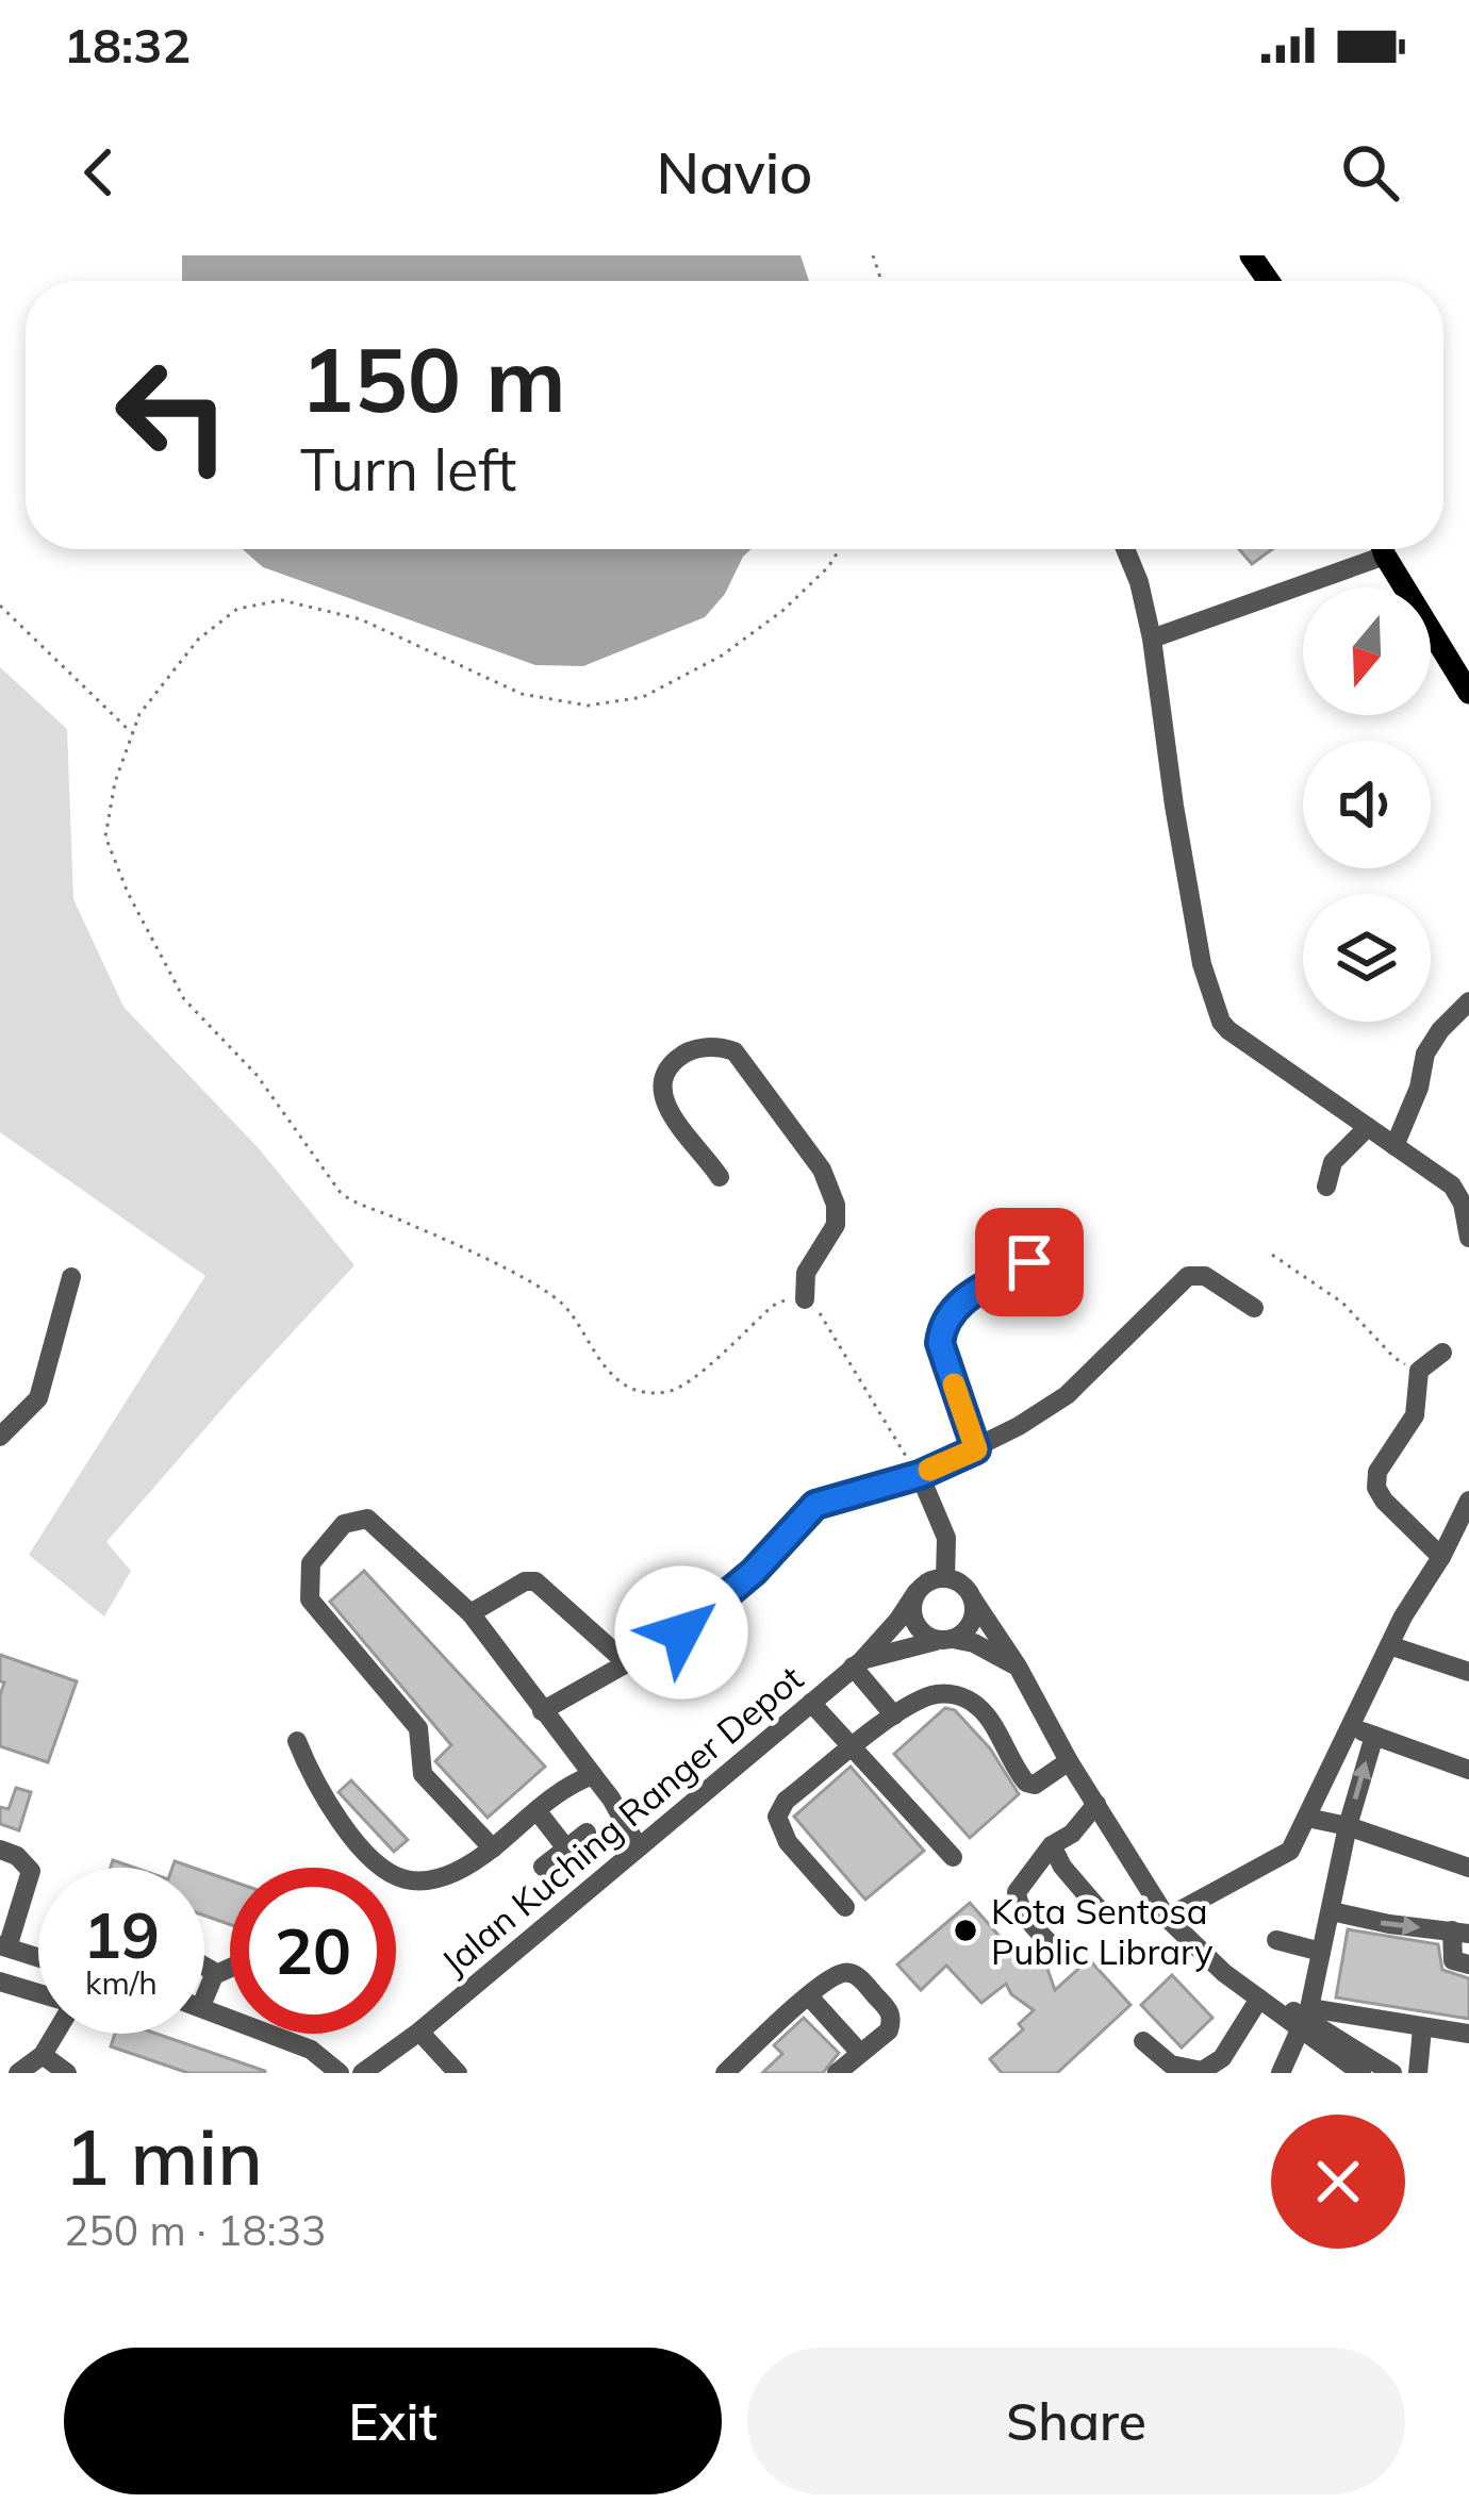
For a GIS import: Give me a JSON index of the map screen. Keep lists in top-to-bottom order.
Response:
{
  "streets": {
    "street": ["Jalan Kuching Ranger Depot"]
  },
  "places": ["Kota Sentosa Public Library"],
  "north": "bottom",
  "page": {
    "status": "18:32",
    "header": "Navio",
    "turn": ["150 m", "Turn left"],
    "speed": "19 km/h",
    "limit": "20",
    "heading": ["1 min", "250 m · 18:33"],
    "buttons": ["Exit", "Share"]
  }
}
